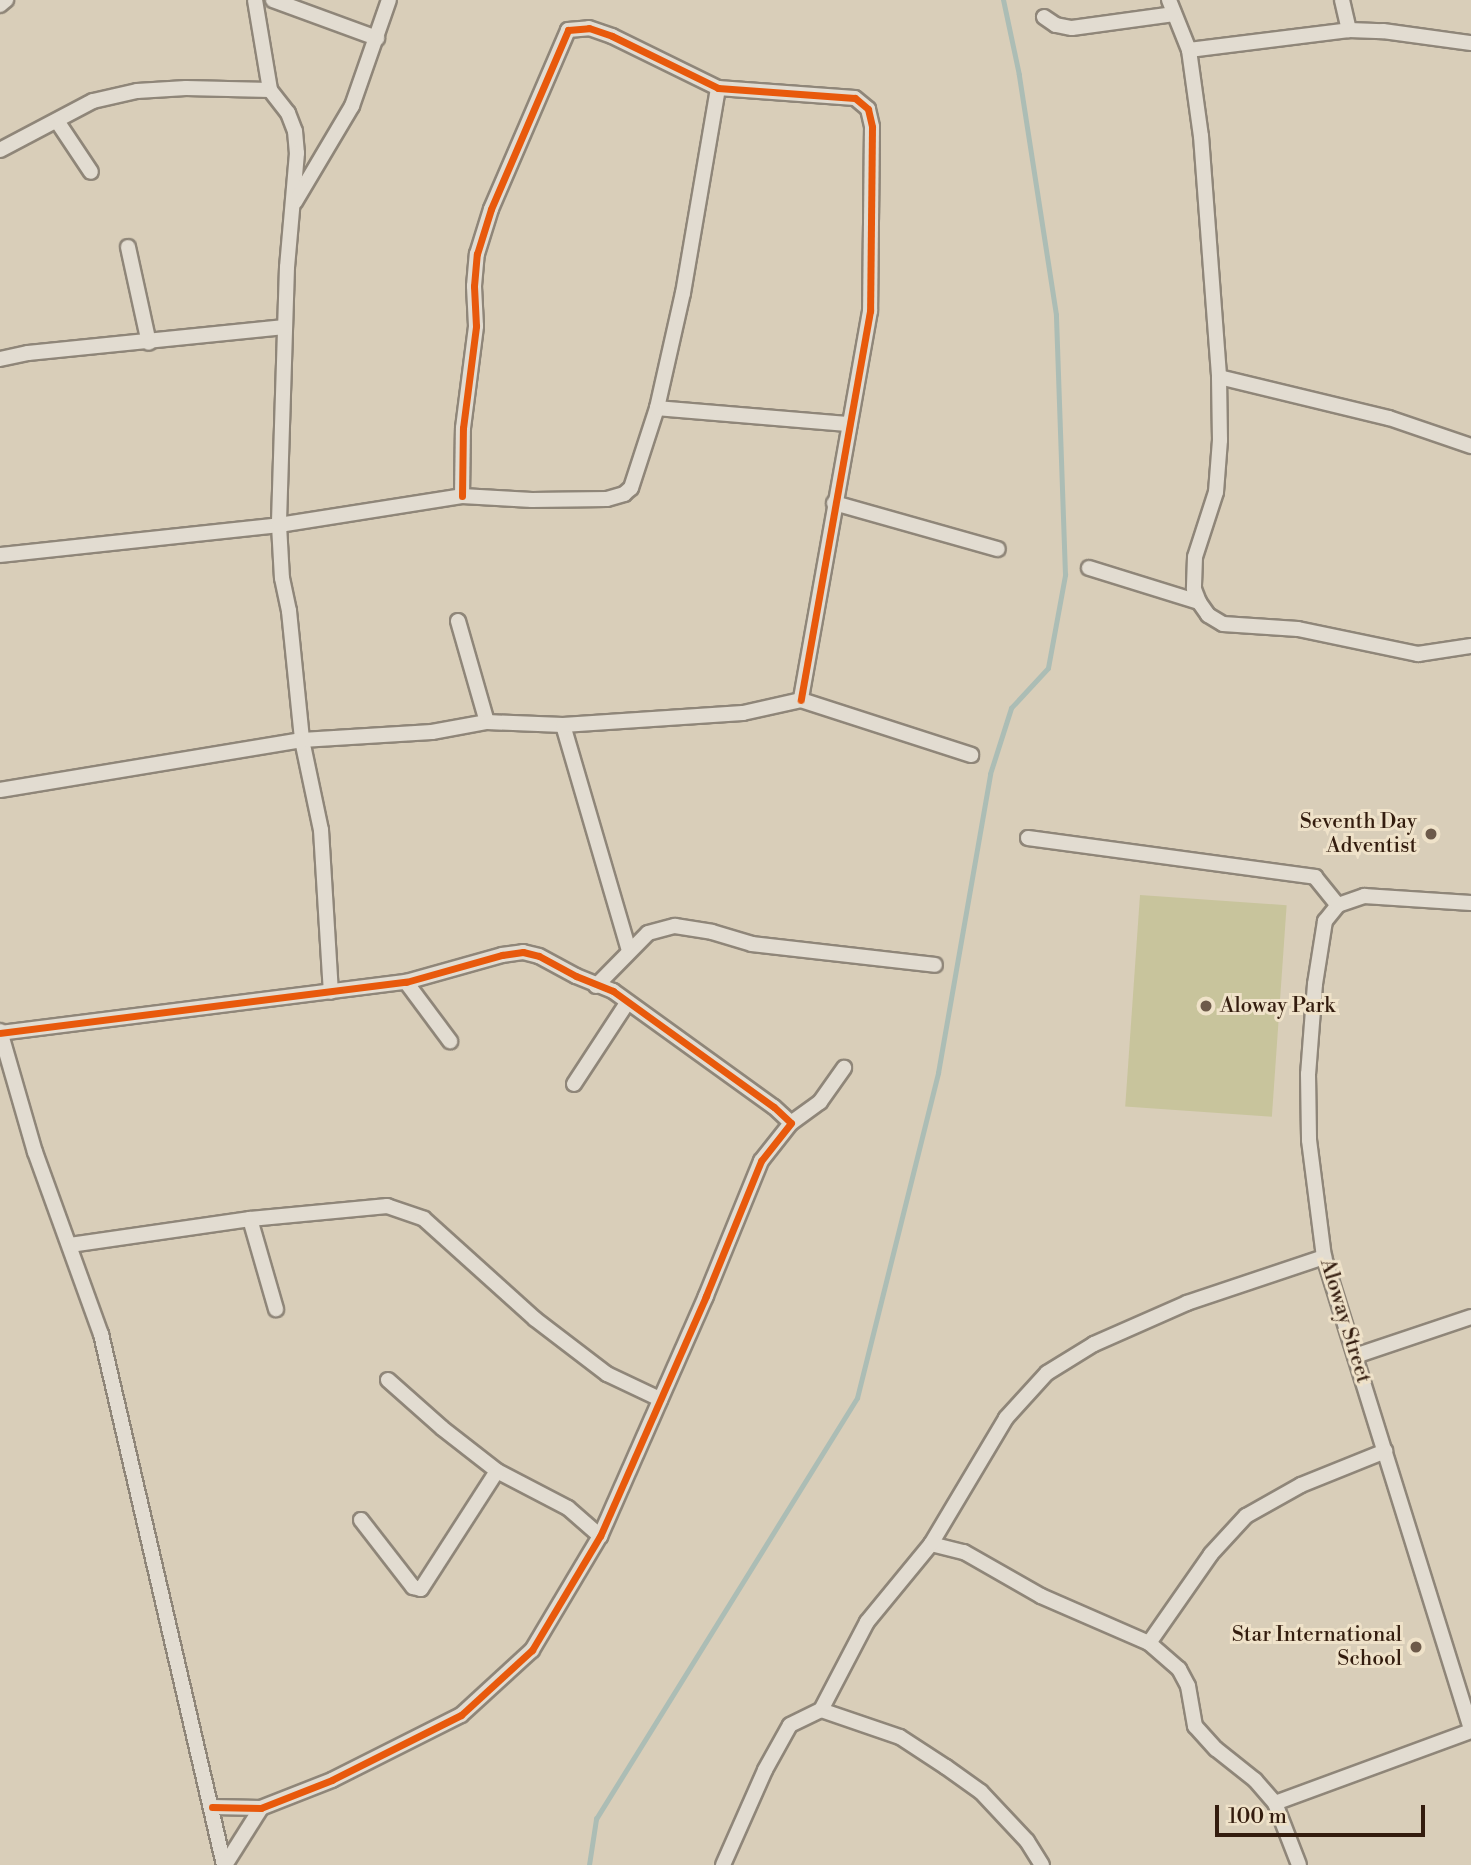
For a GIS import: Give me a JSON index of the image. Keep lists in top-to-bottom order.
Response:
{
  "streets": {
    "street": ["Aloway Street"]
  },
  "places": ["Seventh Day Adventist", "Aloway Park", "Star International School"],
  "scale_bar": "100 m"
}
